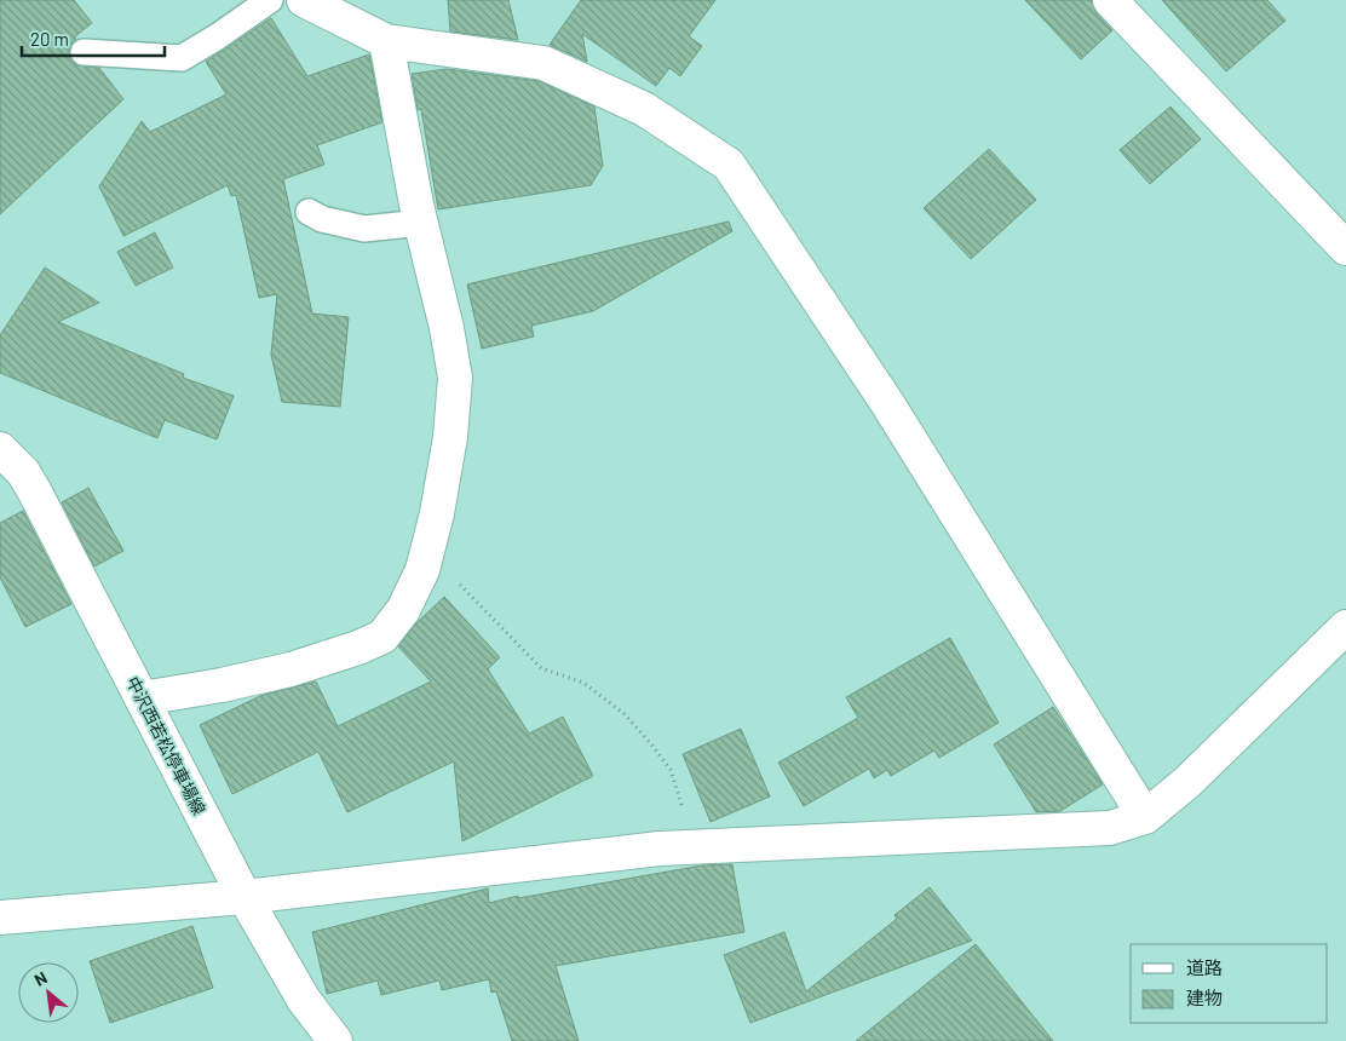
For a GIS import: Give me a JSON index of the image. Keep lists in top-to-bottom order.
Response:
{
  "streets": {
    "street": ["中沢西若松停車場線"]
  },
  "legend": ["道路", "建物"],
  "scale_bar": "20 m",
  "north": "top left"
}
